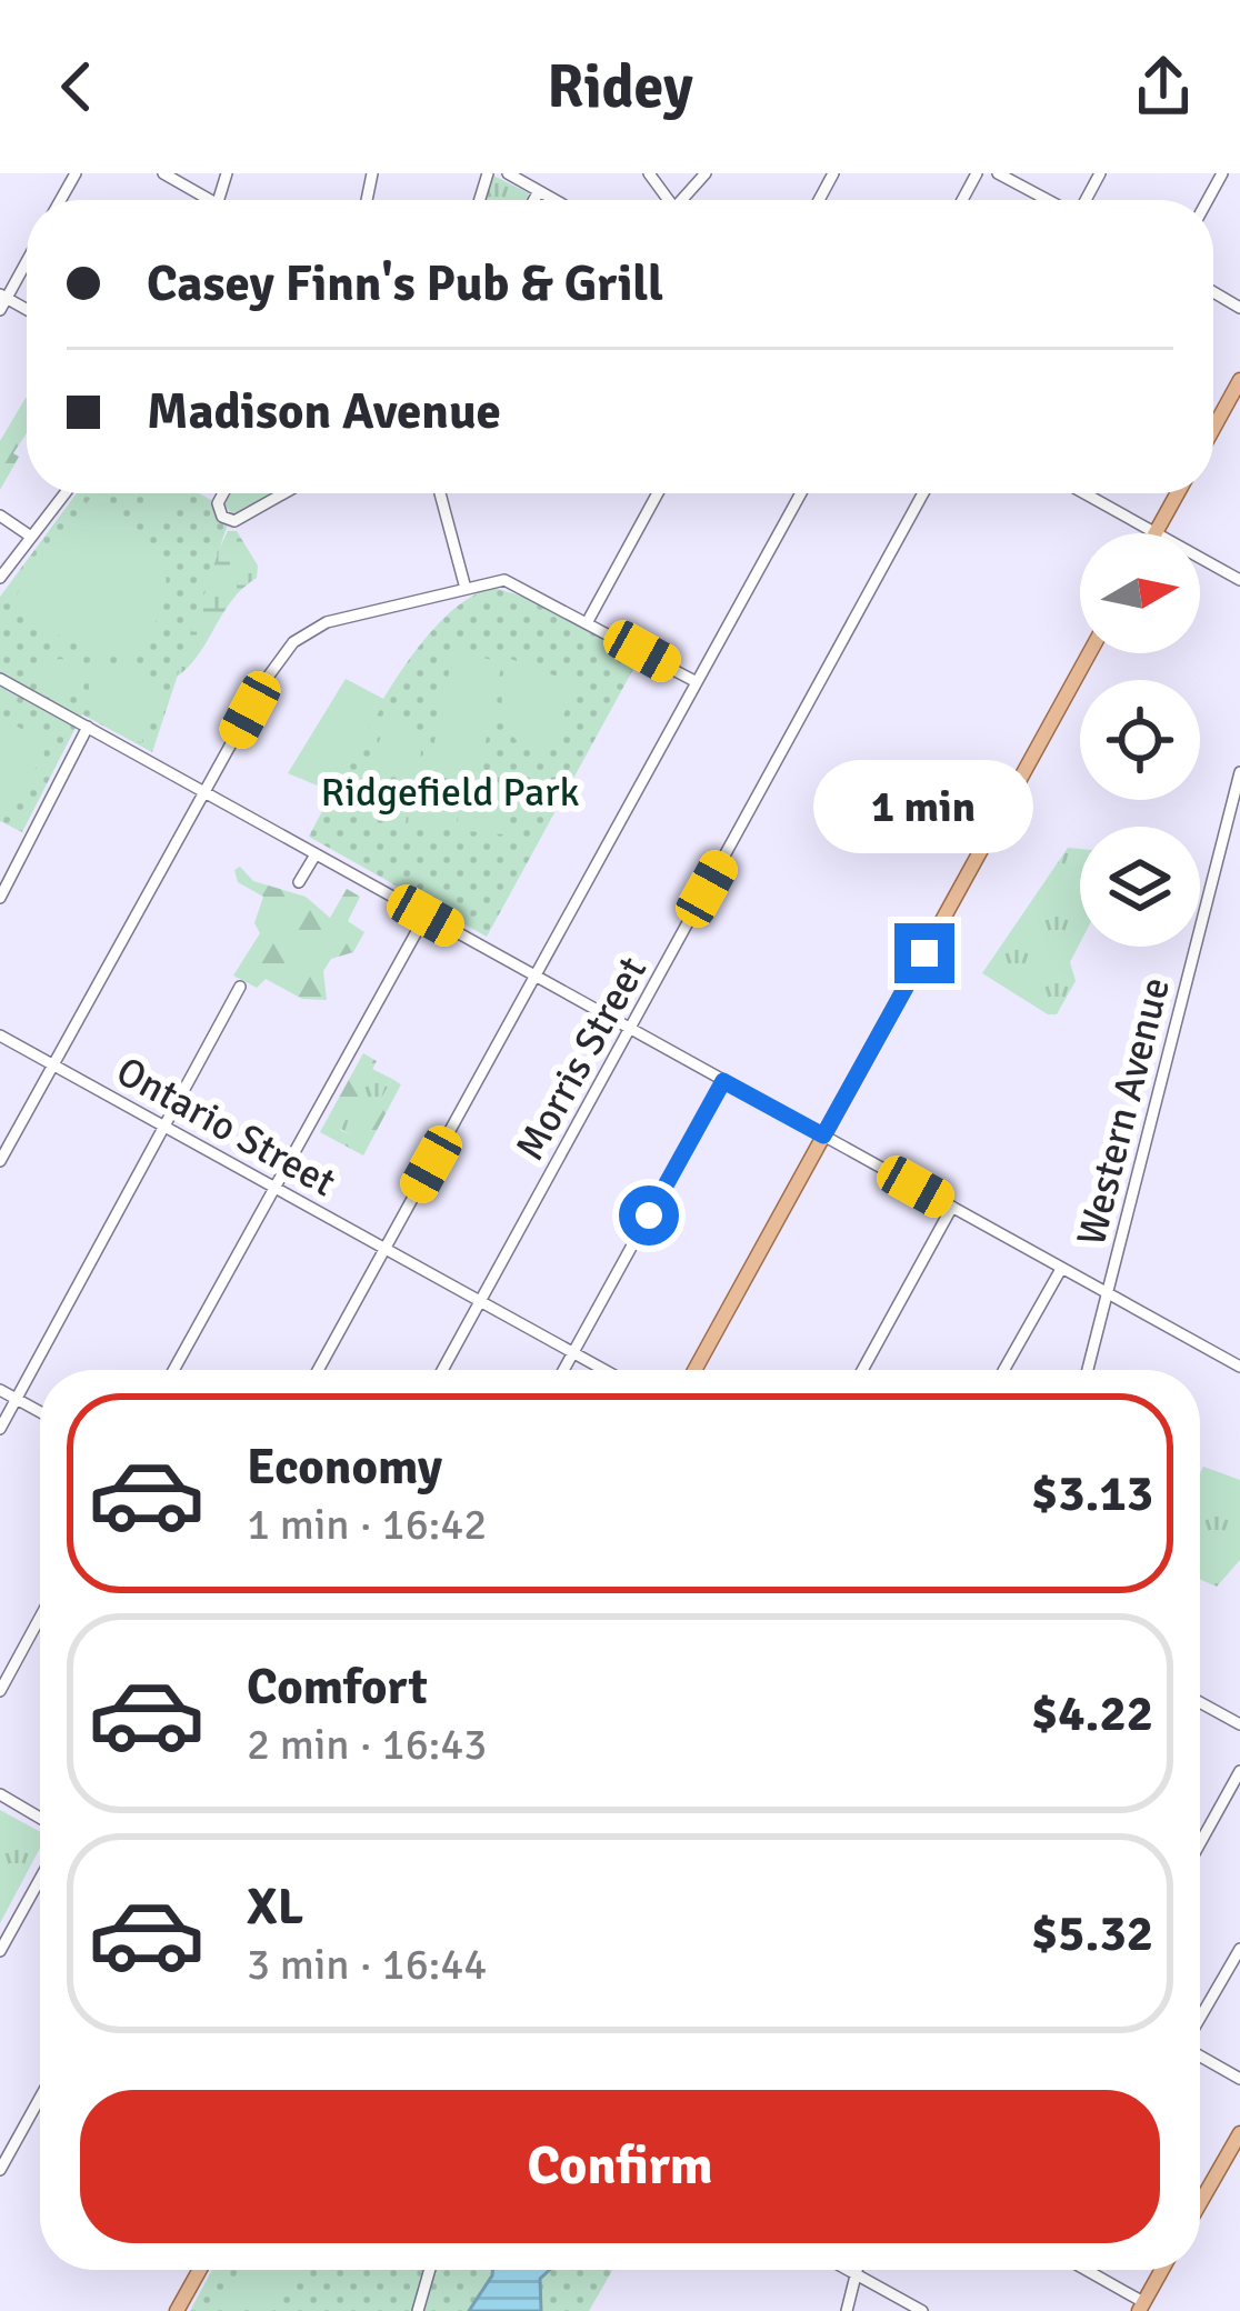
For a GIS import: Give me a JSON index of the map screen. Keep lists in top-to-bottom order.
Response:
{
  "streets": {
    "street": ["Morris Street", "Western Avenue", "Ontario Street"]
  },
  "crossings": [
    ["Morris Street", "Ontario Street"]
  ],
  "parks": ["Ridgefield Park"],
  "north": "right",
  "page": {
    "header": "Ridey",
    "banner": ["Casey Finn's Pub & Grill", "Madison Avenue"],
    "bubble": "1 min",
    "list": [
      {
        "name": "Economy",
        "note": "1 min · 16:42",
        "value": "$3.13"
      },
      {
        "name": "Comfort",
        "note": "2 min · 16:43",
        "value": "$4.22"
      },
      {
        "name": "XL",
        "note": "3 min · 16:44",
        "value": "$5.32"
      }
    ],
    "buttons": "Confirm"
  }
}
